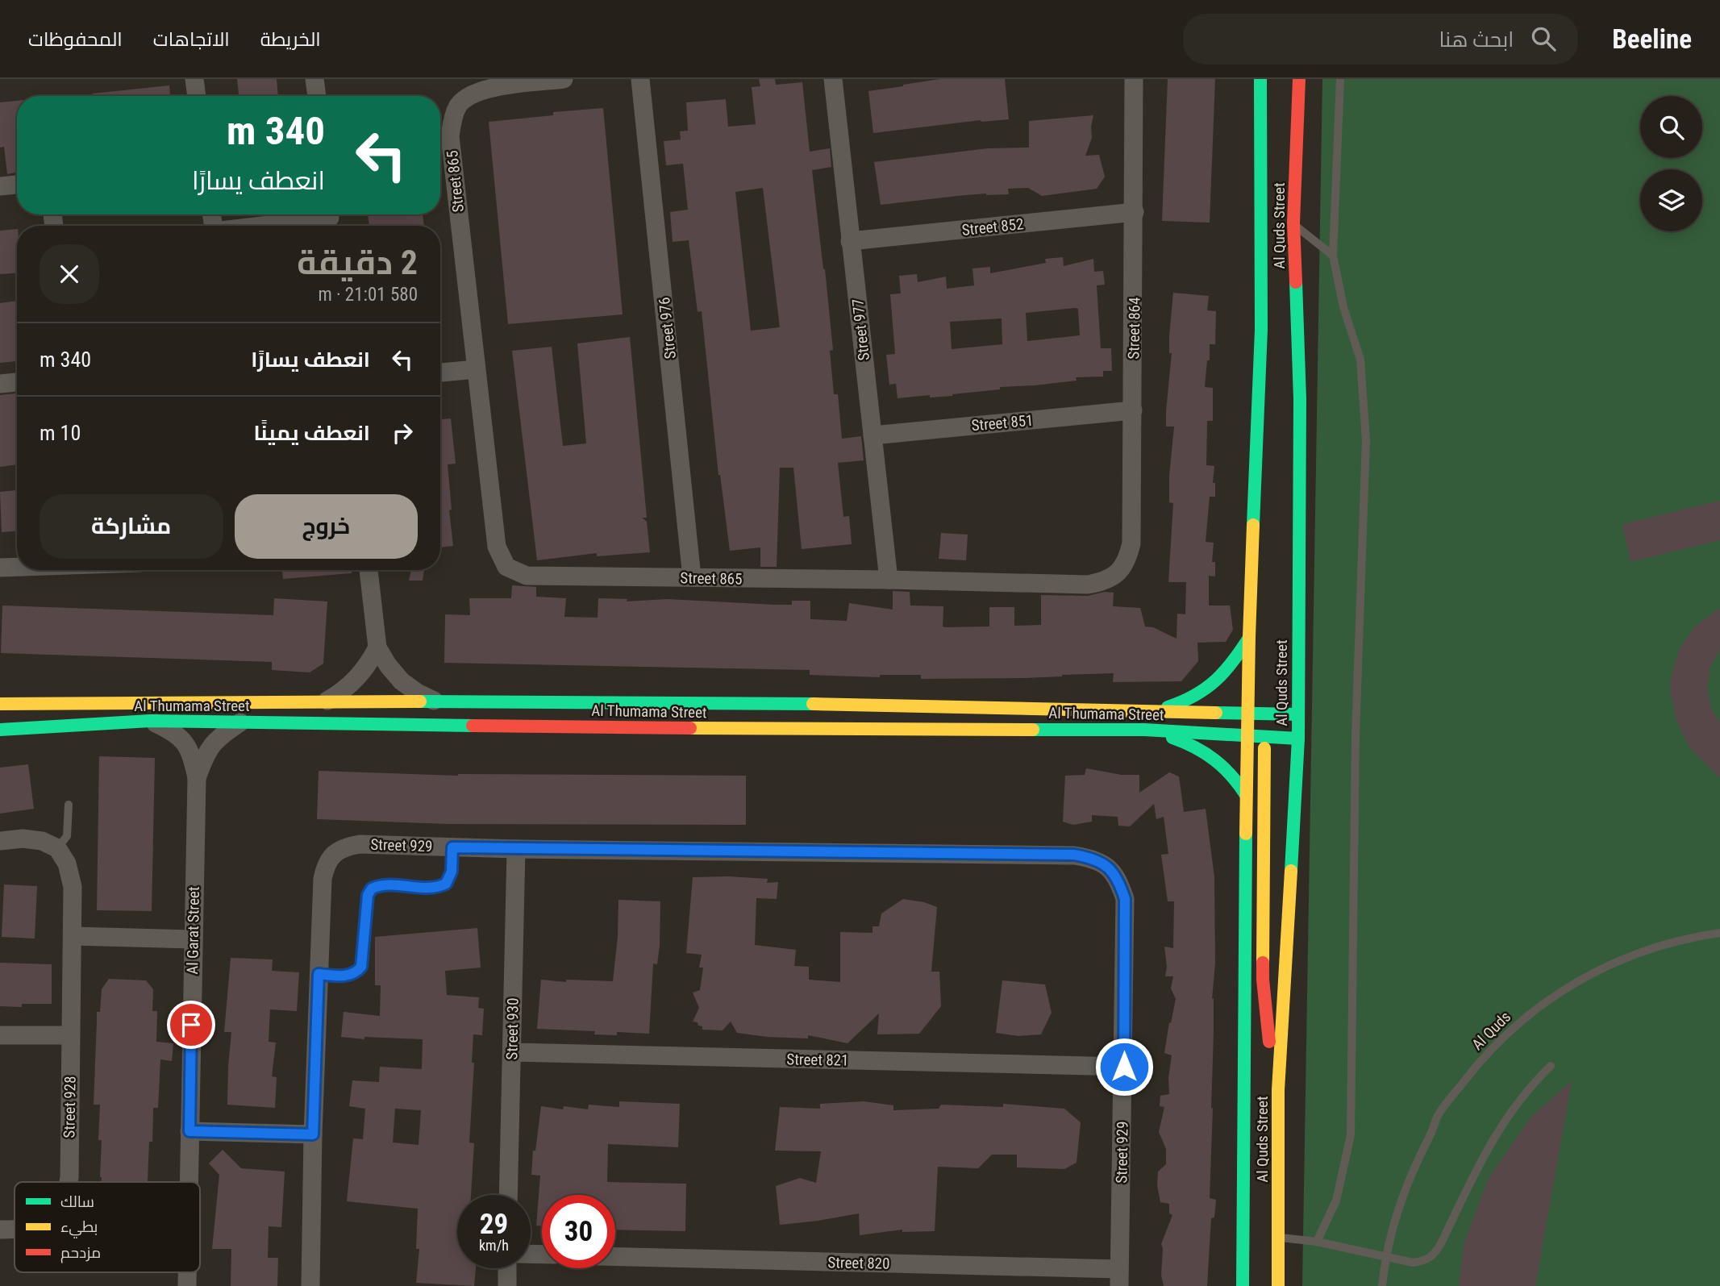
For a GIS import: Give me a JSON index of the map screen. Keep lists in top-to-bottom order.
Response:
{
  "streets": {
    "street": [
      "Street 865",
      "Al Quds Street",
      "Street 852",
      "Street 976",
      "Street 864",
      "Street 977",
      "Street 851",
      "Al Thumama Street",
      "Street 929",
      "Al Garat Street",
      "Street 930",
      "Street 821",
      "Street 928",
      "Street 820"
    ],
    "lane": ["Al Quds"]
  },
  "crossings": [
    ["Street 865", "Street 976"],
    ["Street 865", "Street 864"],
    ["Street 865", "Street 977"],
    ["Al Quds Street", "Al Thumama Street"],
    ["Street 852", "Street 864"],
    ["Street 852", "Street 977"],
    ["Street 864", "Street 851"],
    ["Street 977", "Street 851"],
    ["Al Thumama Street", "Al Garat Street"],
    ["Street 929", "Street 930"],
    ["Street 929", "Street 821"],
    ["Street 929", "Street 820"],
    ["Street 930", "Street 821"]
  ],
  "legend": ["سالك", "بطيء", "مزدحم"],
  "page": {
    "header": "Beeline",
    "search": "ابحث هنا",
    "nav": ["الخريطة", "الاتجاهات", "المحفوظات"],
    "turn": ["340 m", "انعطف يسارًا"],
    "heading": ["2 دقيقة", "580 m · 21:01"],
    "list": [
      {
        "name": "انعطف يسارًا",
        "value": "340 m"
      },
      {
        "name": "انعطف يمينًا",
        "value": "10 m"
      }
    ],
    "buttons": ["خروج", "مشاركة"],
    "speed": "29 km/h",
    "limit": "30"
  }
}
